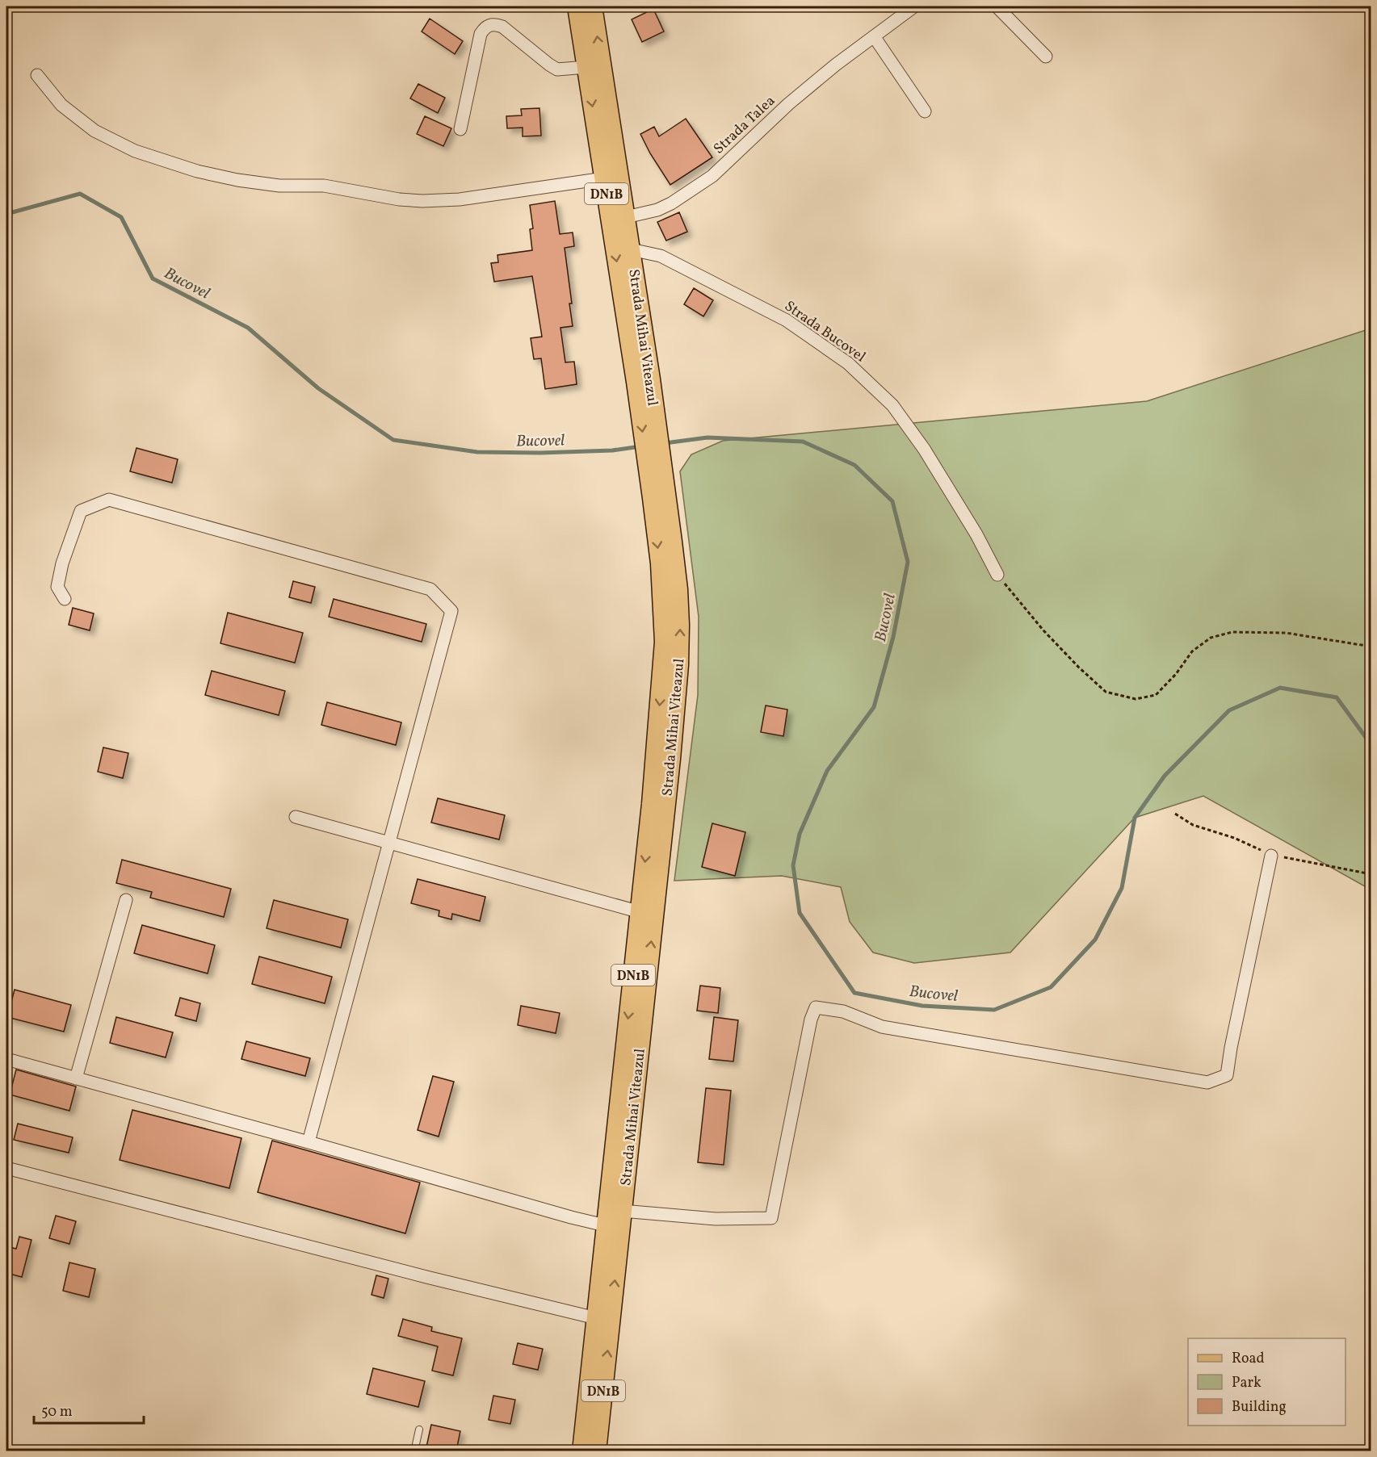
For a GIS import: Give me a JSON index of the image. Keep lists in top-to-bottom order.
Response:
{
  "streets": {
    "main road": ["DN1B", "Strada Mihai Viteazul"],
    "street": ["Strada Talea", "Strada Bucovel"]
  },
  "crossings": [
    ["Strada Talea", "Strada Mihai Viteazul"],
    ["Strada Bucovel", "Strada Mihai Viteazul"]
  ],
  "water": ["Bucovel"],
  "legend": ["Road", "Park", "Building"],
  "scale_bar": "50 m"
}
